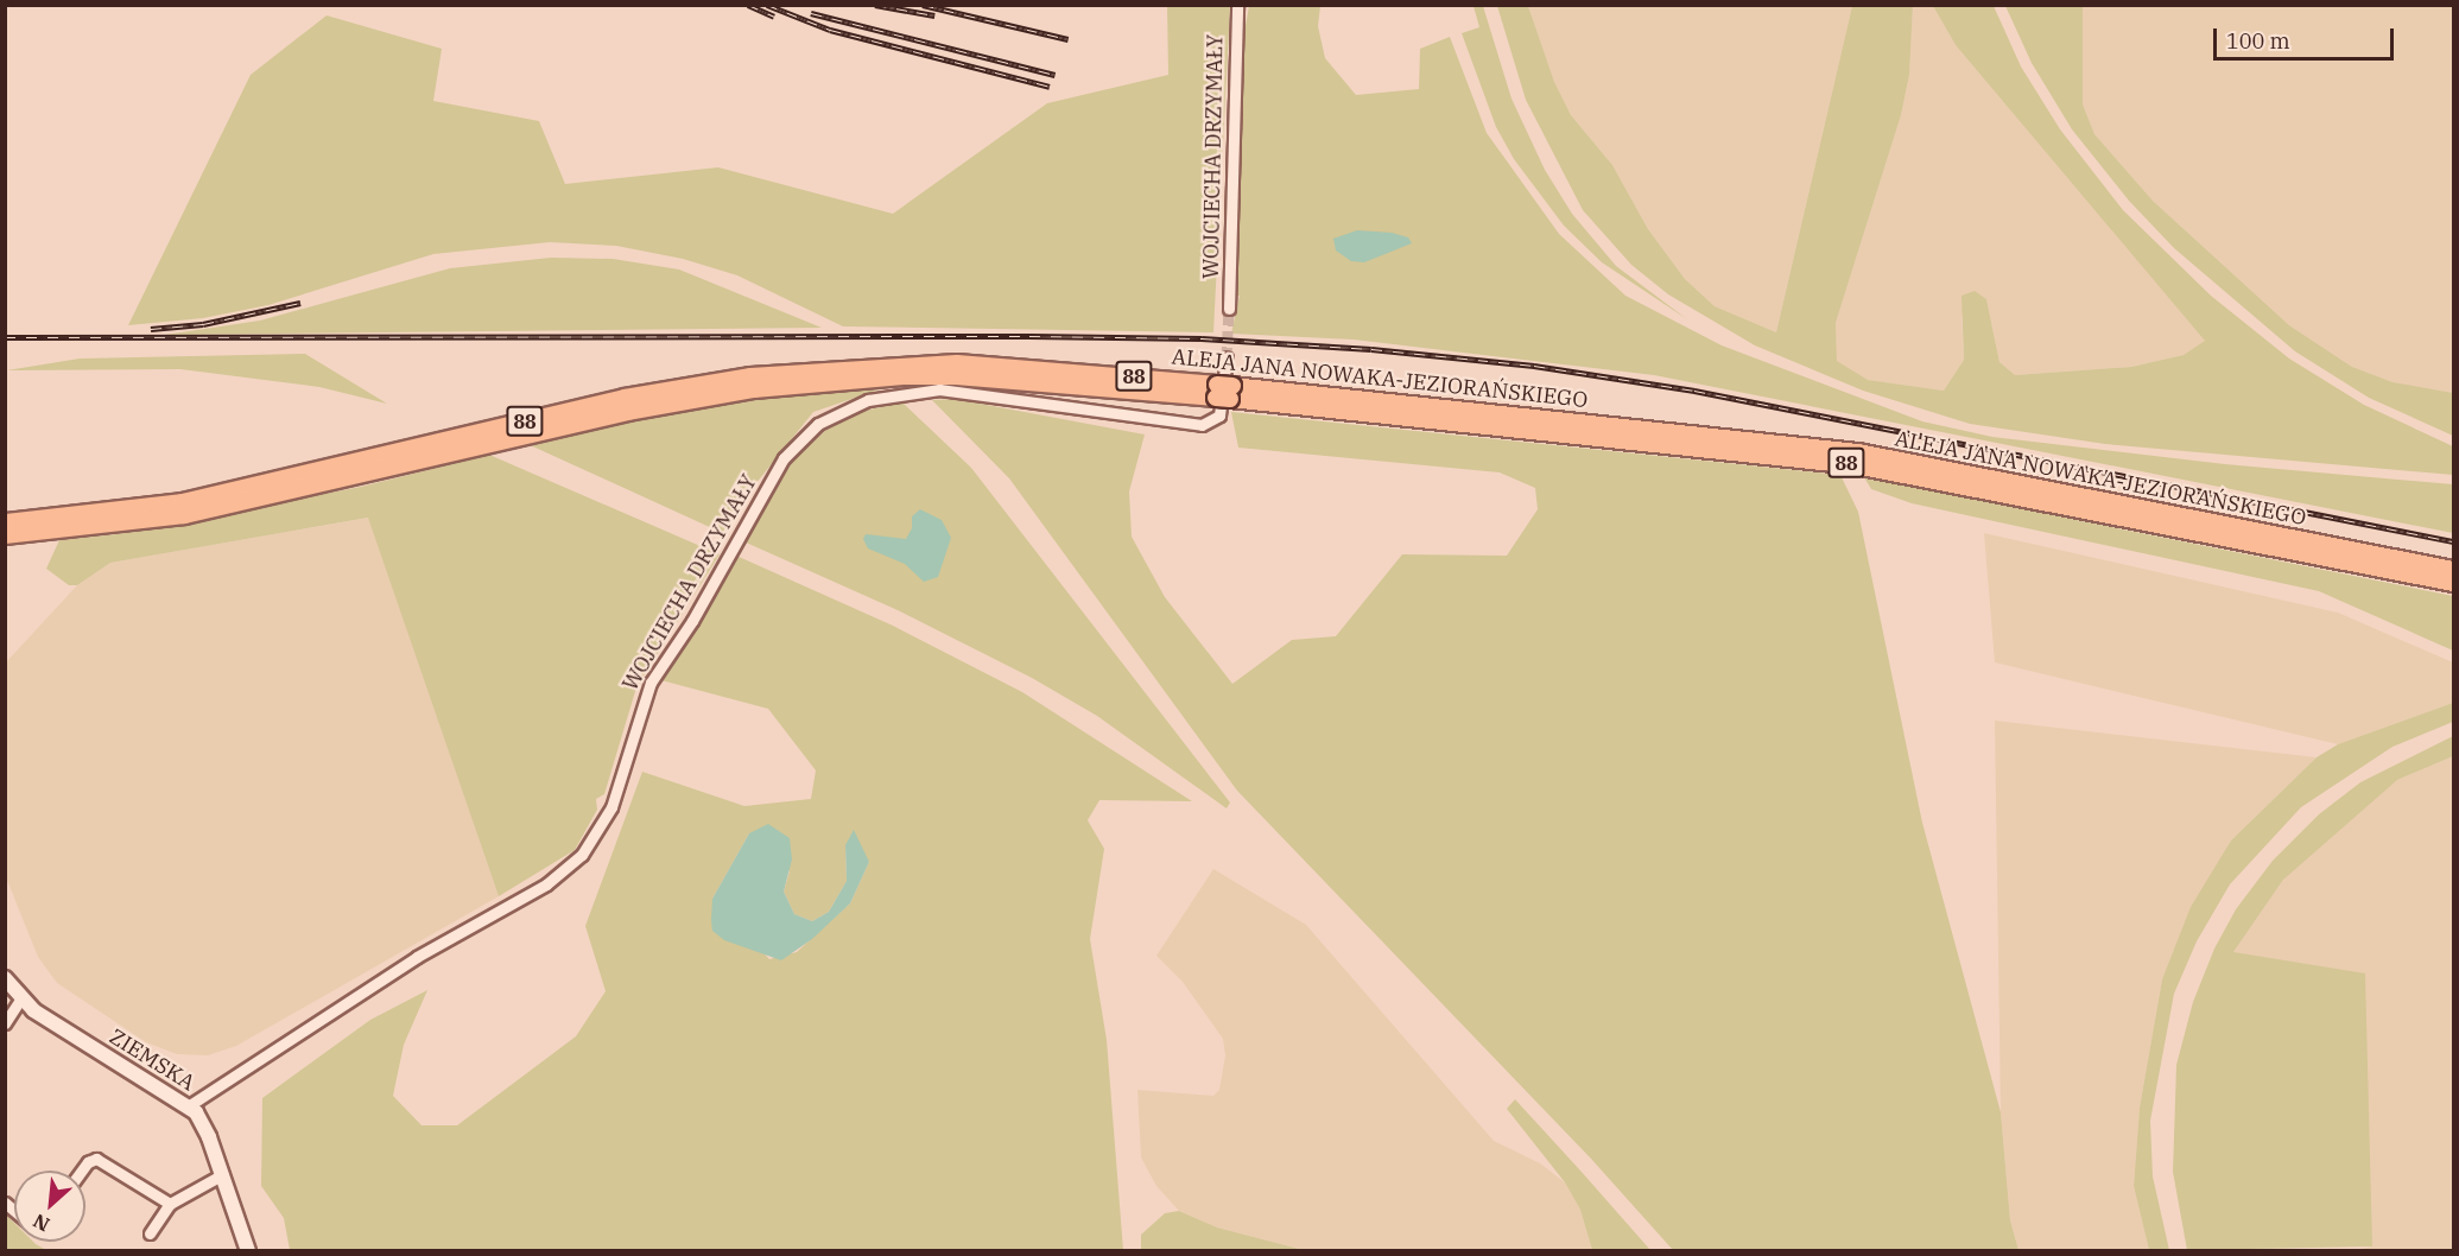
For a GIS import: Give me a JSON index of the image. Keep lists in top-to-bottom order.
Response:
{
  "streets": {
    "main road": ["88", "ALEJA JANA NOWAKA-JEZIORAŃSKIEGO"],
    "street": ["WOJCIECHA DRZYMAŁY", "ZIEMSKA"]
  },
  "crossings": [
    ["WOJCIECHA DRZYMAŁY", "ZIEMSKA"]
  ],
  "scale_bar": "100 m",
  "north": "bottom left"
}
